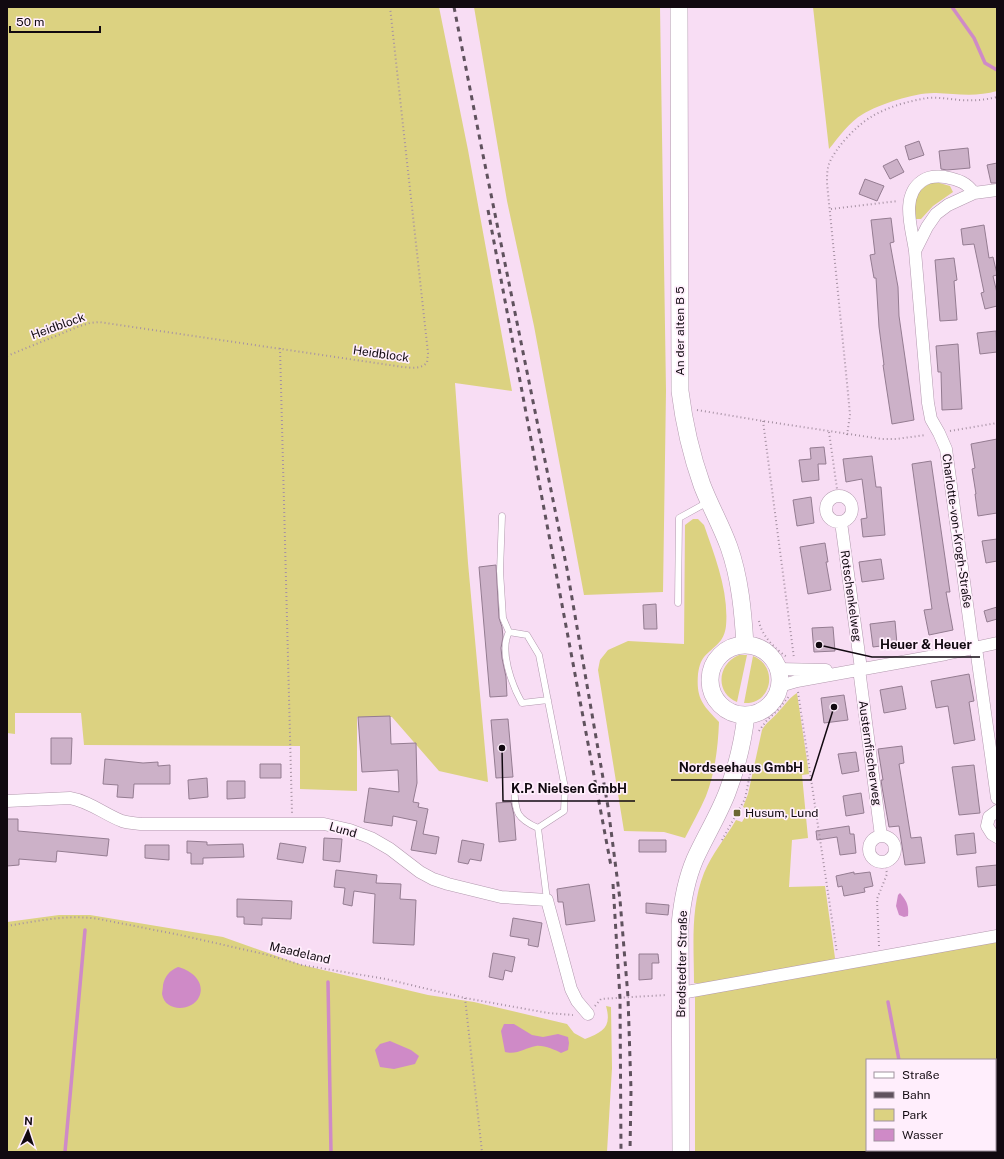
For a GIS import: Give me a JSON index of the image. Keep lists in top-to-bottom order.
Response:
{
  "streets": {
    "main road": ["An der alten B 5", "Bredstedter Straße"],
    "street": [
      "Charlotte-von-Krogh-Straße",
      "Rotschenkelweg",
      "Austernfischerweg",
      "Lund"
    ],
    "path": ["Heidblock", "Maadeland"]
  },
  "crossings": [
    ["An der alten B 5", "Bredstedter Straße"],
    ["Rotschenkelweg", "Austernfischerweg"]
  ],
  "places": {
    "other": ["Heuer & Heuer", "Nordseehaus GmbH", "K.P. Nielsen GmbH"],
    "transit": ["Husum, Lund"]
  },
  "legend": [
    "Straße",
    "Bahn",
    "Park",
    "Wasser"
  ],
  "scale_bar": "50 m",
  "north": "top"
}
